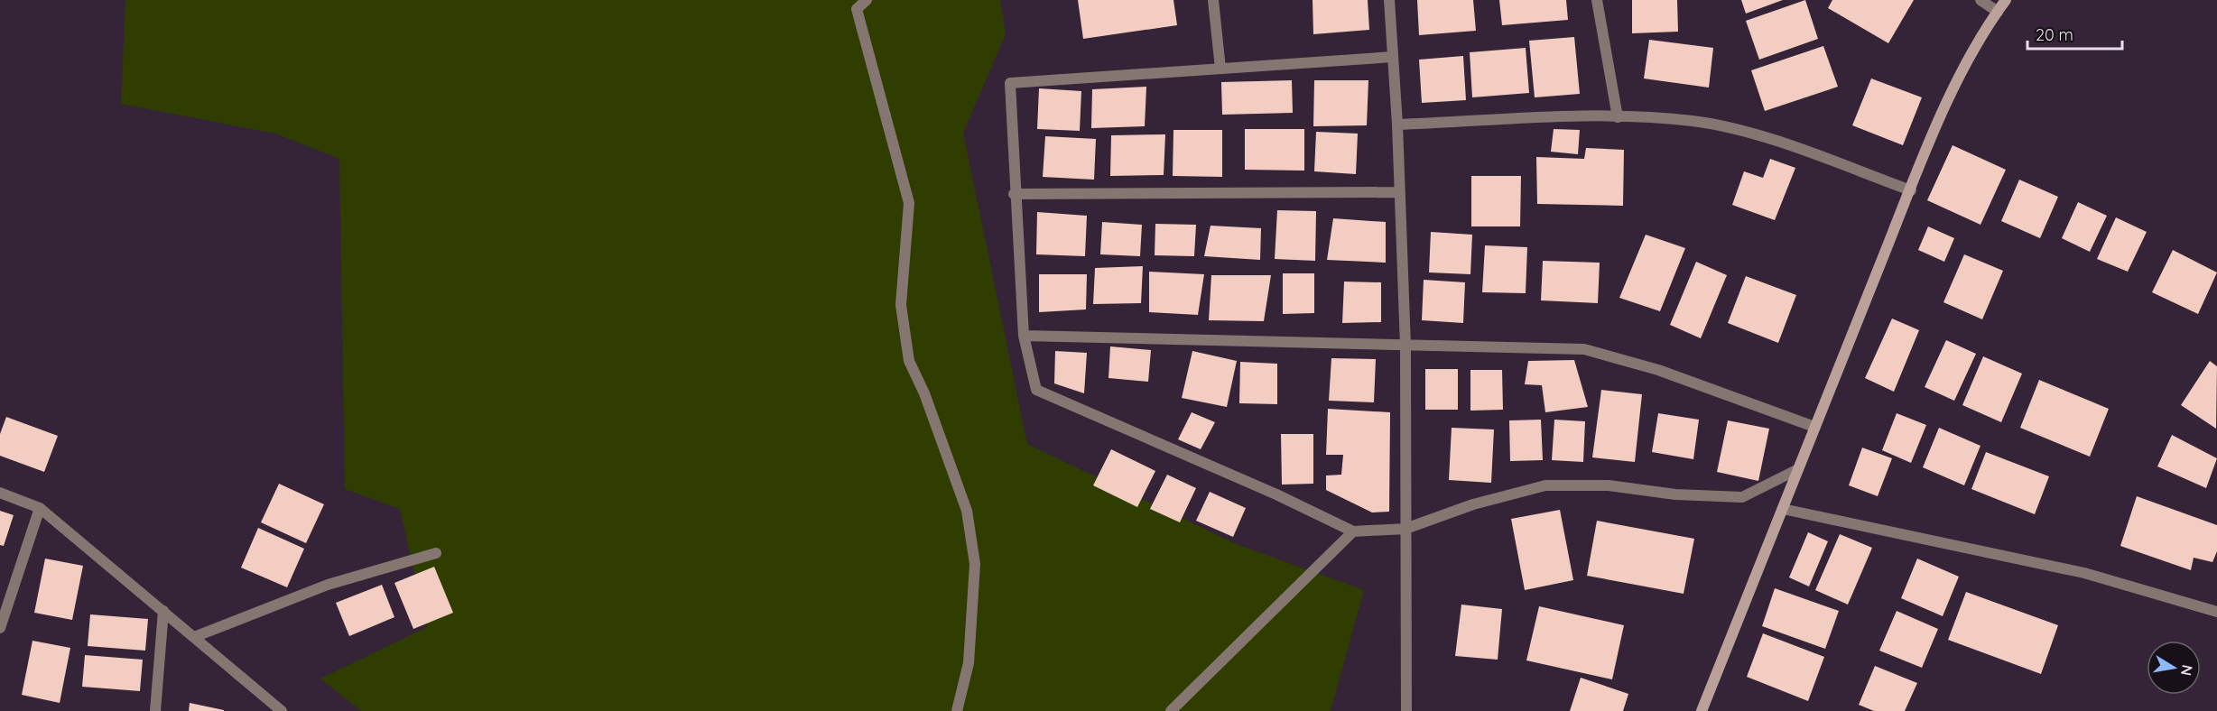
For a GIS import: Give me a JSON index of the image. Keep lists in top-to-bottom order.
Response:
{
  "scale_bar": "20 m",
  "north": "right"
}
